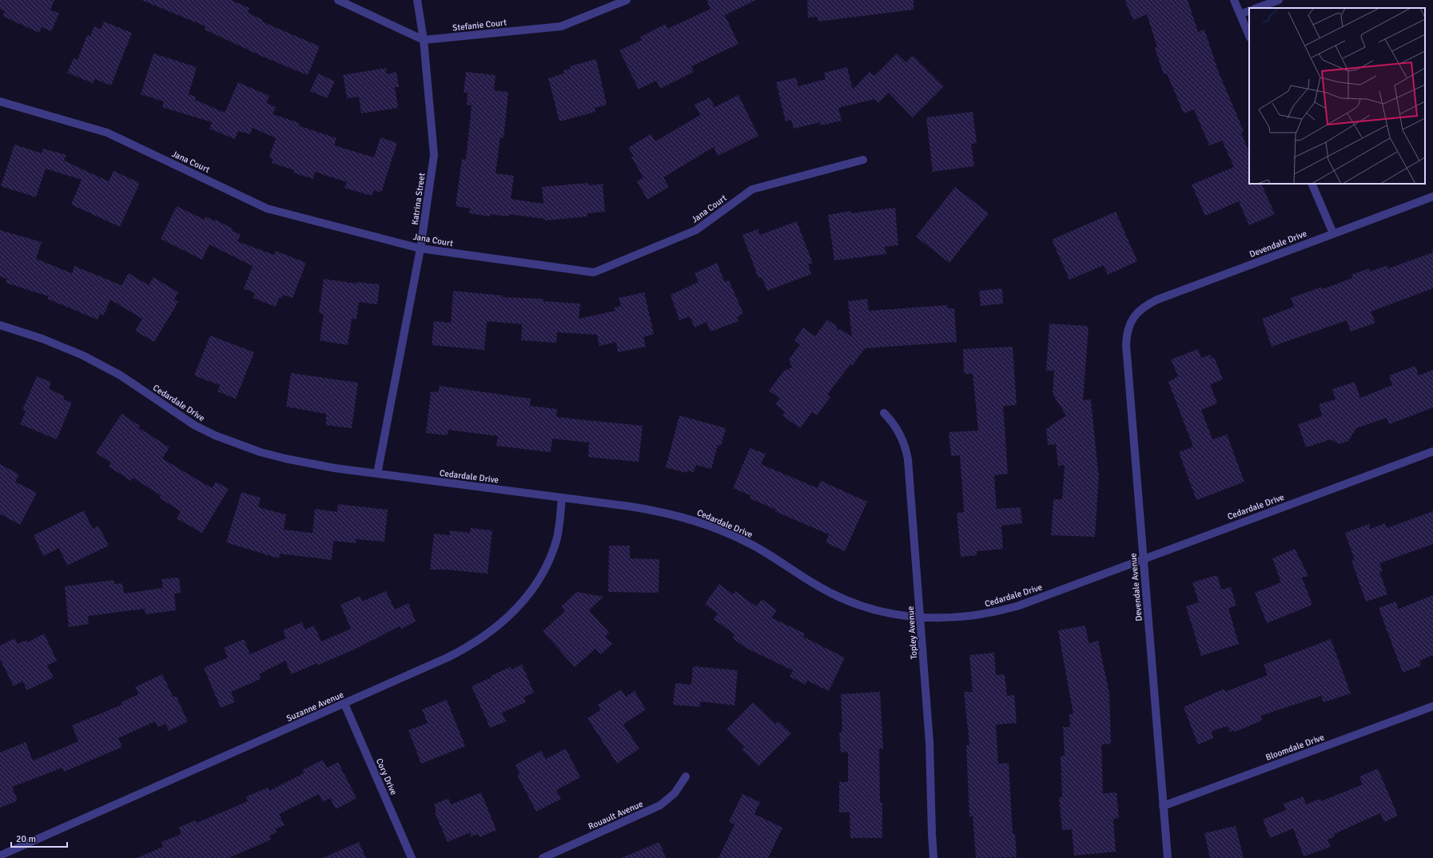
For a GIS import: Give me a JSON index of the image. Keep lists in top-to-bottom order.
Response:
{
  "streets": {
    "street": [
      "Stefanie Court",
      "Jana Court",
      "Katrina Street",
      "Devendale Drive",
      "Cedardale Drive",
      "Devendale Avenue",
      "Topley Avenue",
      "Suzanne Avenue",
      "Bloomdale Drive",
      "Cory Drive",
      "Rouault Avenue"
    ]
  },
  "crossings": [
    ["Stefanie Court", "Katrina Street"],
    ["Jana Court", "Katrina Street"],
    ["Katrina Street", "Cedardale Drive"],
    ["Devendale Drive", "Devendale Avenue"],
    ["Cedardale Drive", "Devendale Avenue"],
    ["Cedardale Drive", "Topley Avenue"],
    ["Cedardale Drive", "Suzanne Avenue"],
    ["Devendale Avenue", "Bloomdale Drive"],
    ["Suzanne Avenue", "Cory Drive"]
  ],
  "scale_bar": "20 m"
}
